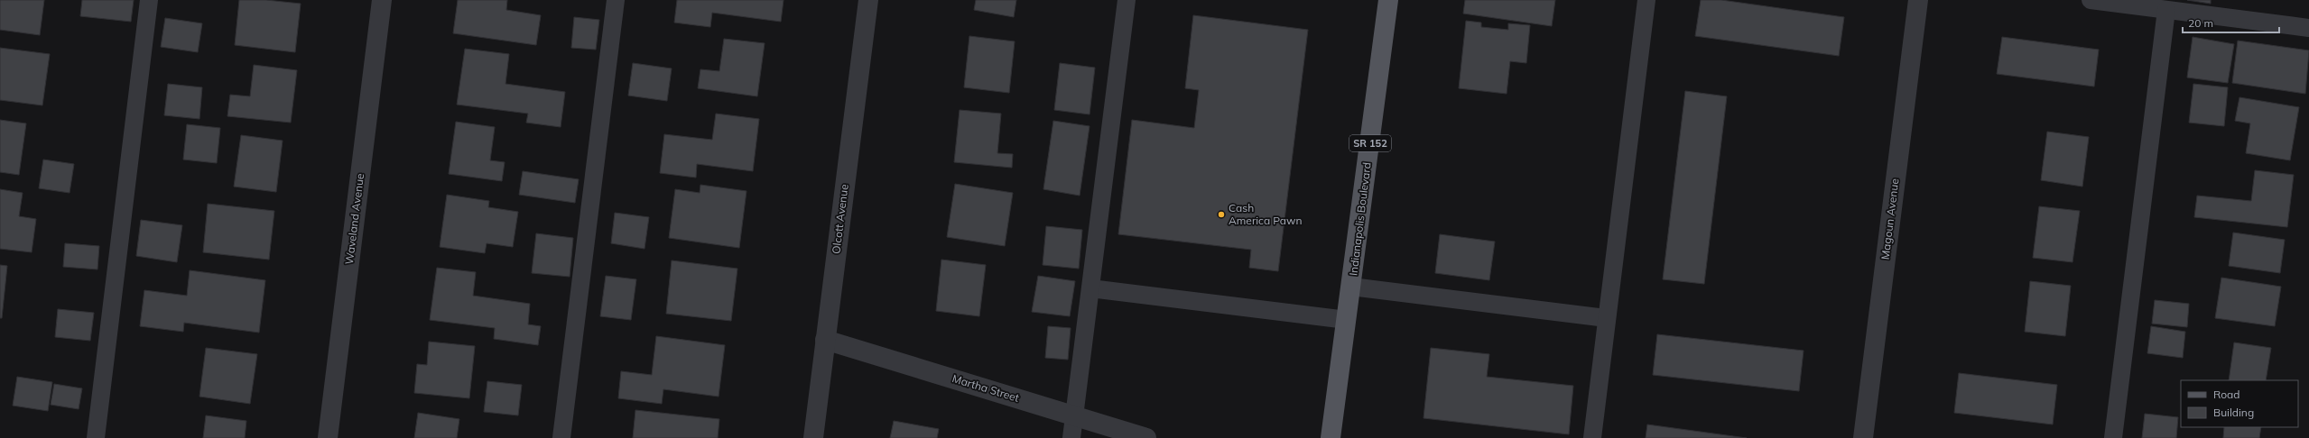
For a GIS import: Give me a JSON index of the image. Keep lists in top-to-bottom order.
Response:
{
  "streets": {
    "main road": ["SR 152", "Indianapolis Boulevard"],
    "street": [
      "Waveland Avenue",
      "Olcott Avenue",
      "Magoun Avenue",
      "Martha Street"
    ]
  },
  "crossings": [
    ["Olcott Avenue", "Martha Street"]
  ],
  "places": ["Cash America Pawn"],
  "legend": ["Road", "Building"],
  "scale_bar": "20 m"
}
